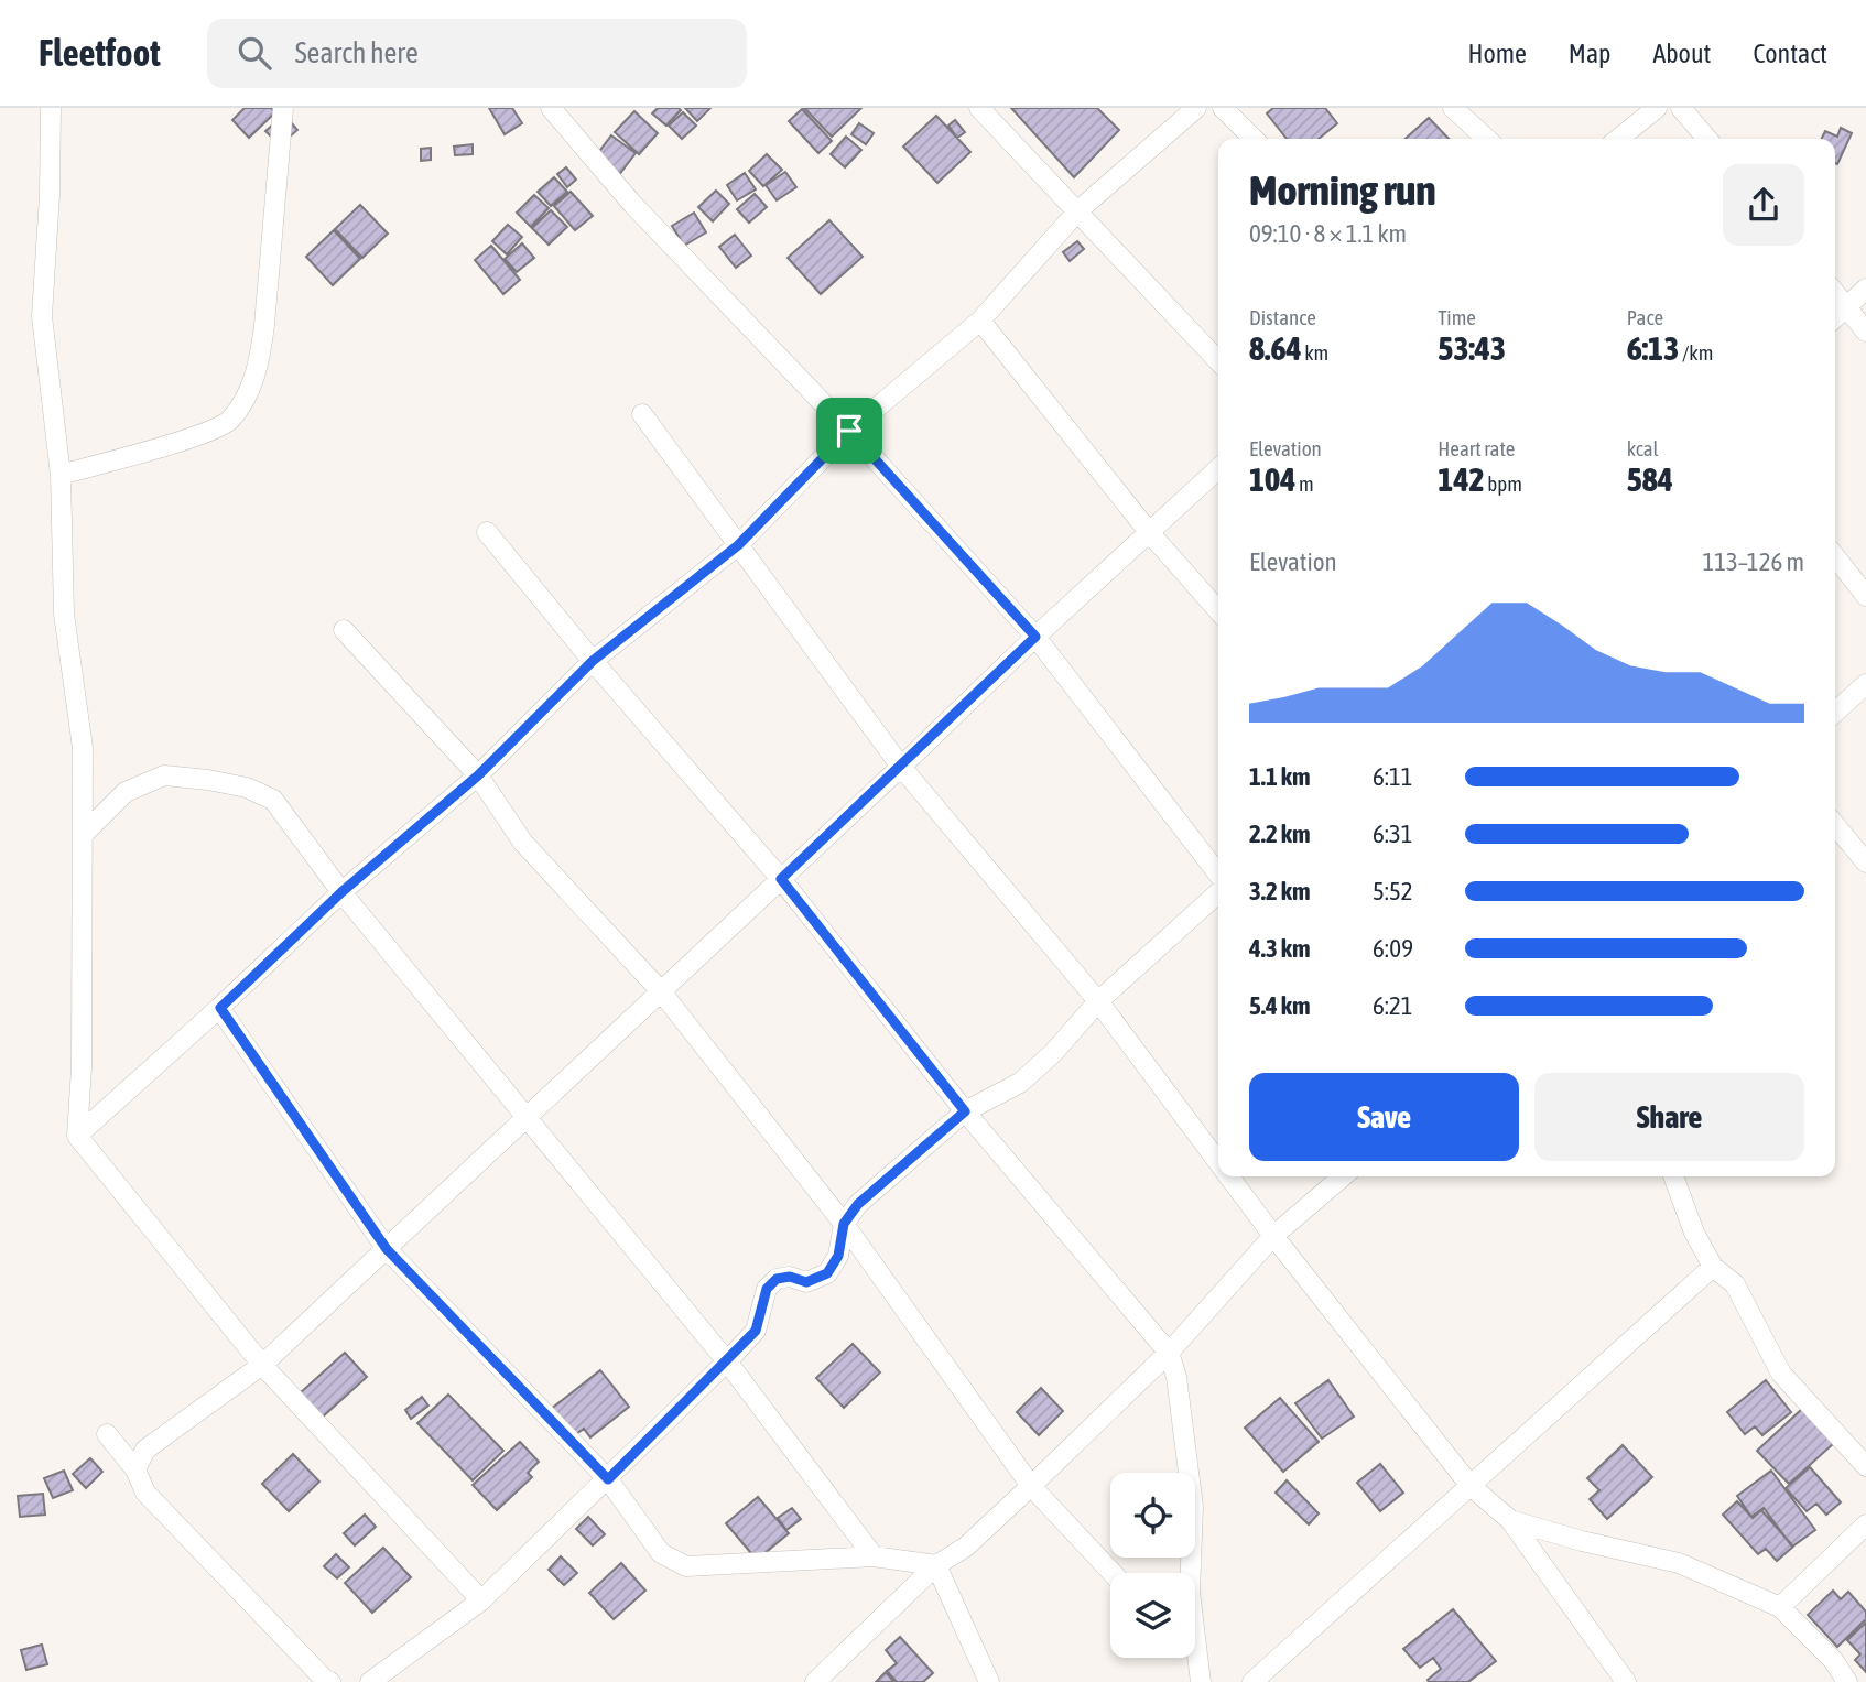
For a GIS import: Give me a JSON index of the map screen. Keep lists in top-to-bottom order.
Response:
{
  "page": {
    "header": "Fleetfoot",
    "search": "Search here",
    "nav": [
      "Home",
      "Map",
      "About",
      "Contact"
    ],
    "heading": ["Morning run", "09:10 · 8 × 1.1 km"],
    "stats": [
      ["Distance", "8.64 km"],
      ["Time", "53:43"],
      ["Pace", "6:13 /km"],
      ["Elevation", "104 m"],
      ["Heart rate", "142 bpm"],
      ["kcal", "584"]
    ],
    "chart": ["Elevation", "113–126 m"],
    "list": [
      {
        "name": "1.1 km",
        "note": "6:11"
      },
      {
        "name": "2.2 km",
        "note": "6:31"
      },
      {
        "name": "3.2 km",
        "note": "5:52"
      },
      {
        "name": "4.3 km",
        "note": "6:09"
      },
      {
        "name": "5.4 km",
        "note": "6:21"
      }
    ],
    "buttons": ["Save", "Share"]
  }
}
